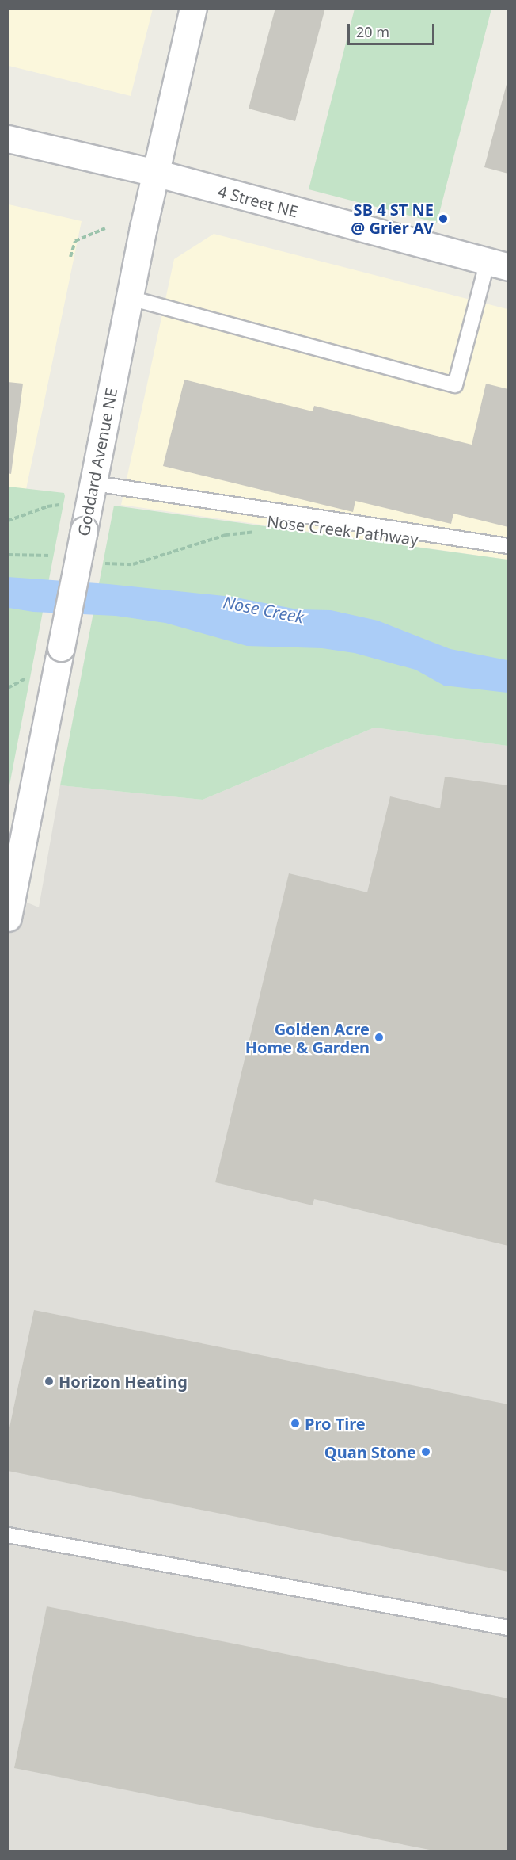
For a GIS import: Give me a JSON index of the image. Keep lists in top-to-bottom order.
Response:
{
  "streets": {
    "street": ["4 Street NE", "Goddard Avenue NE"],
    "path": ["Nose Creek Pathway"]
  },
  "crossings": [
    ["4 Street NE", "Goddard Avenue NE"]
  ],
  "water": ["Nose Creek"],
  "places": [
    "SB 4 ST NE @ Grier AV",
    "Golden Acre Home & Garden",
    "Horizon Heating",
    "Pro Tire",
    "Quan Stone"
  ],
  "scale_bar": "20 m"
}
